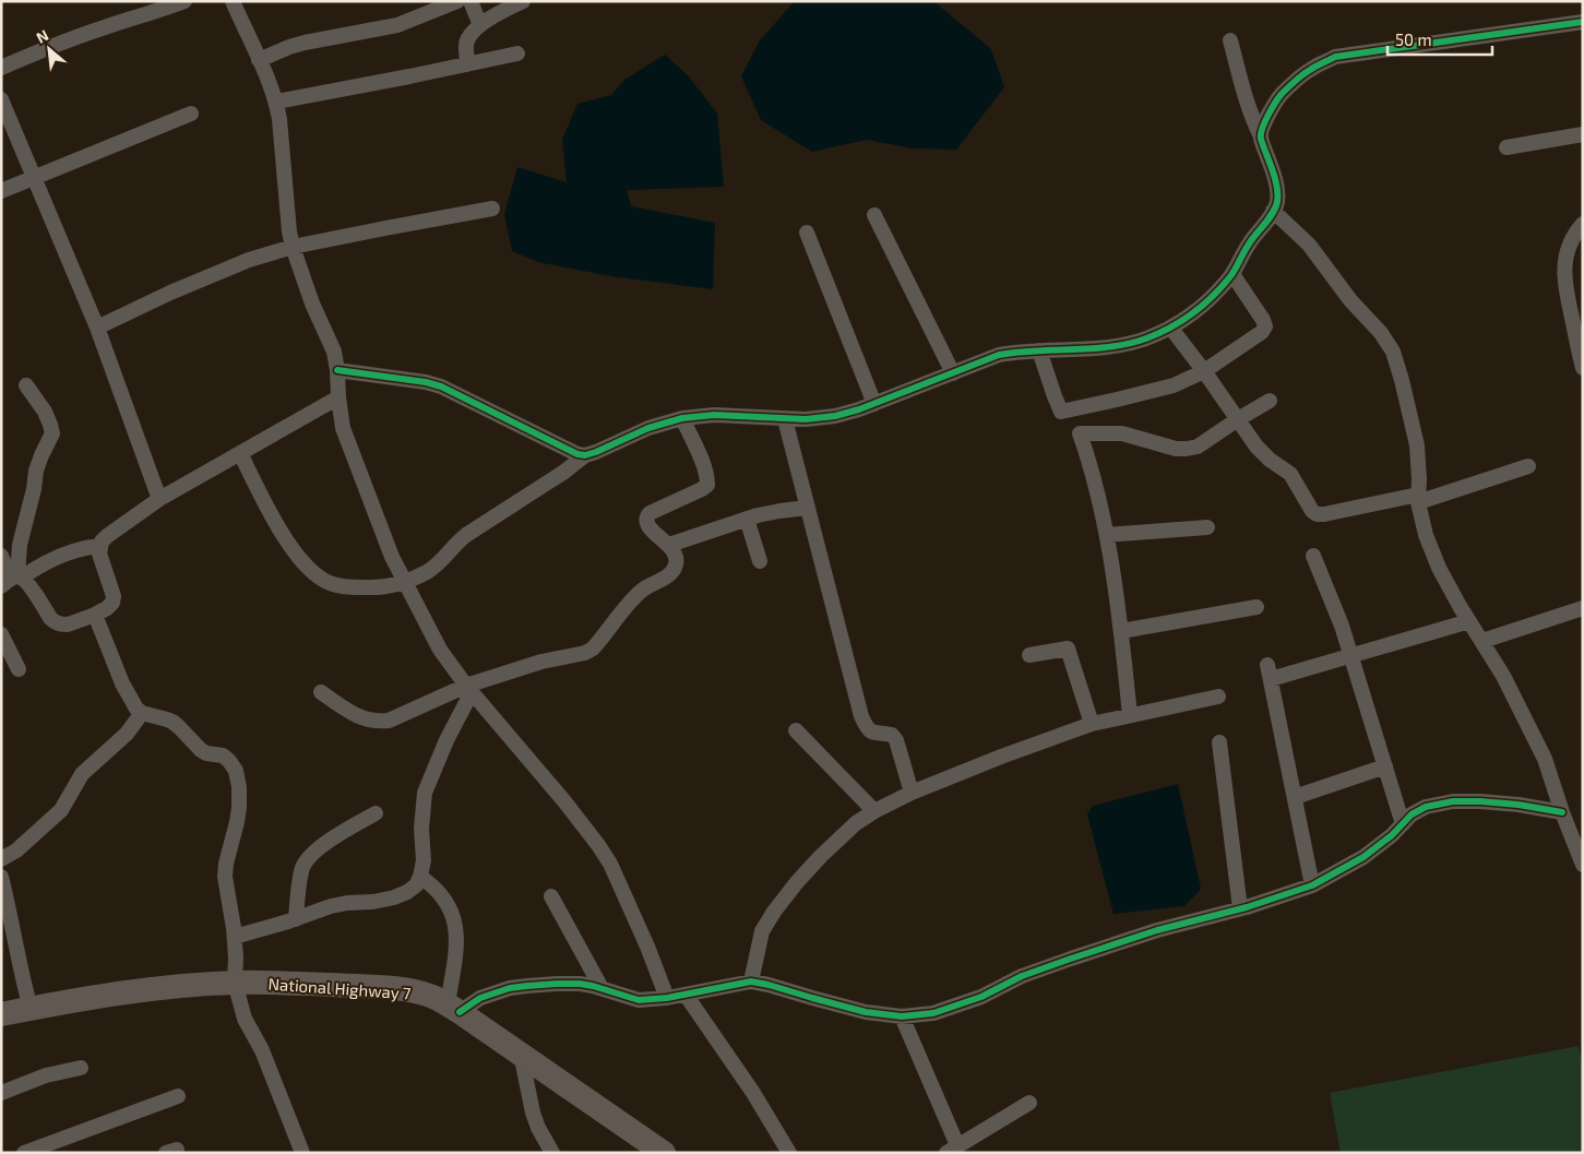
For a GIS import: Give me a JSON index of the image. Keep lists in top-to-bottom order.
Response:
{
  "streets": {
    "main road": ["National Highway 7"]
  },
  "scale_bar": "50 m",
  "north": "top left"
}
